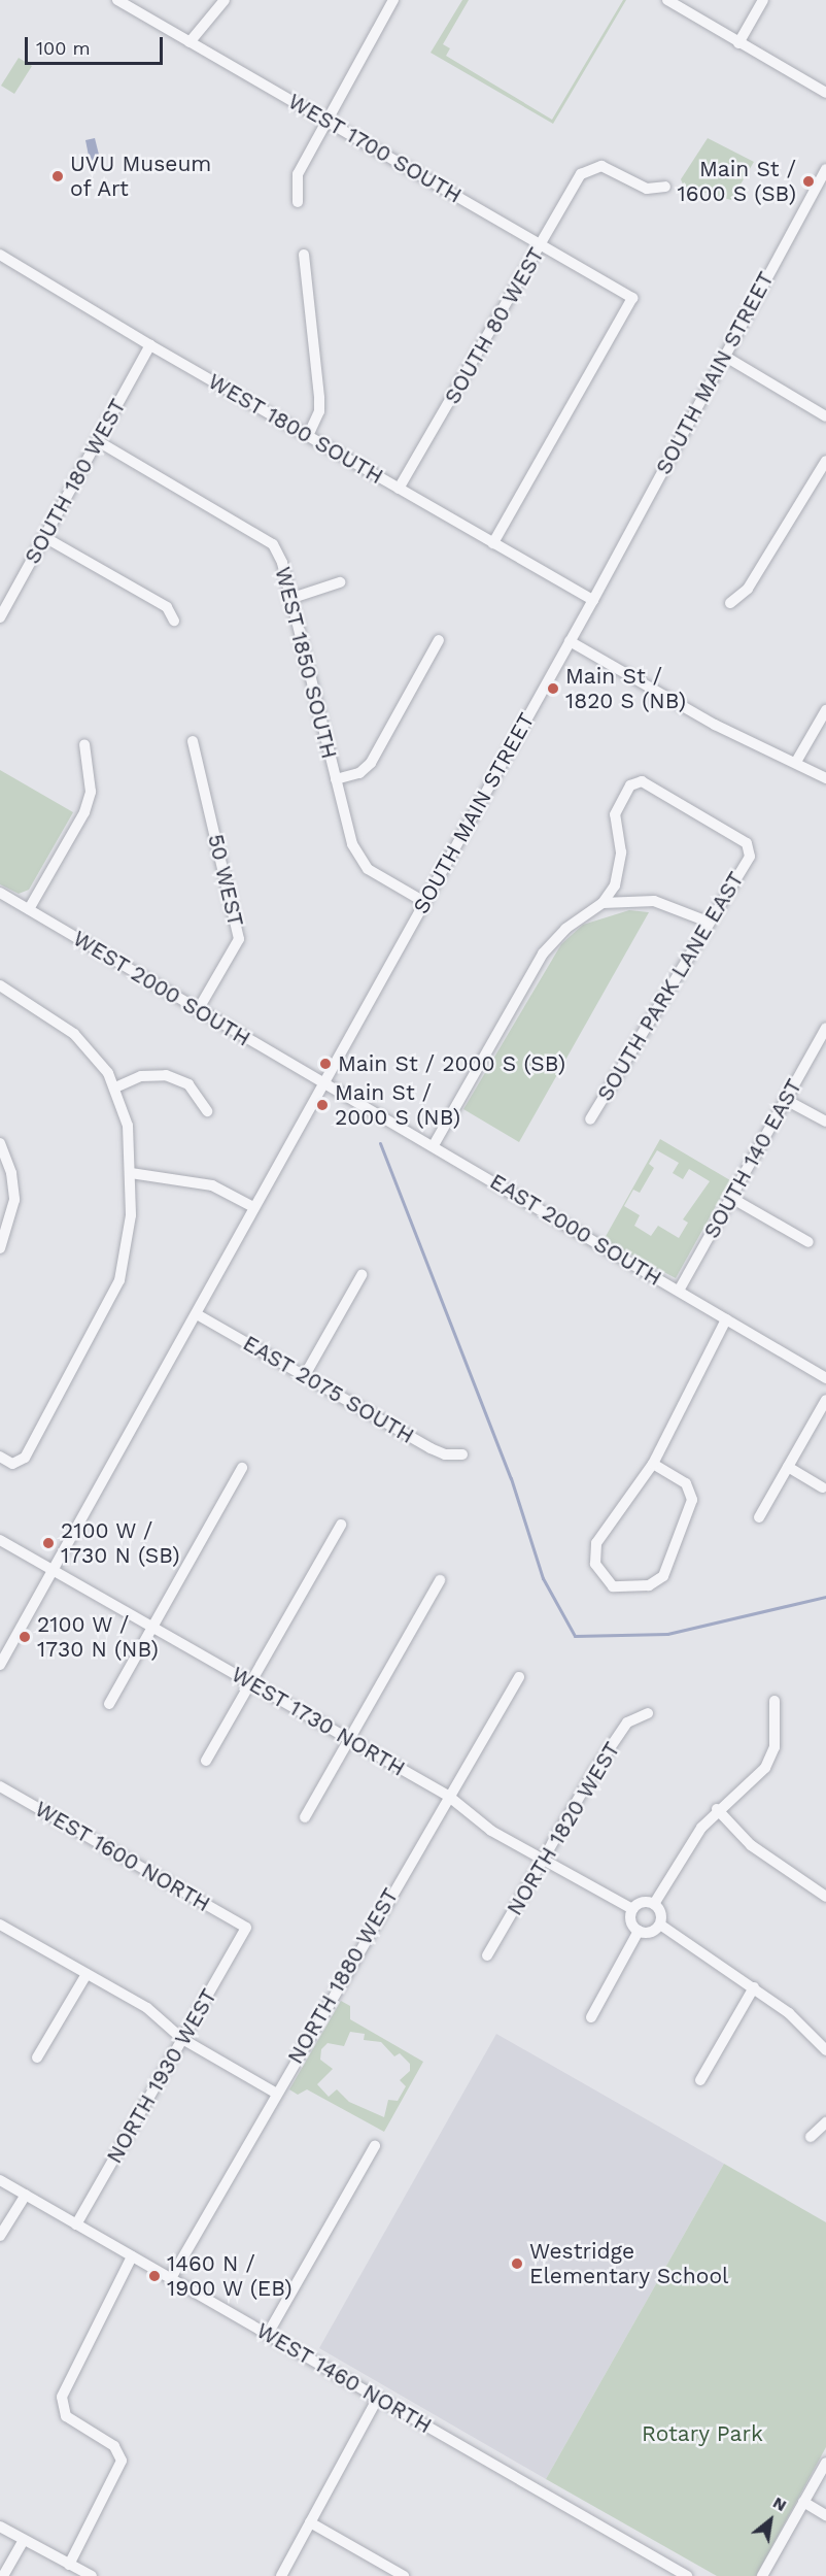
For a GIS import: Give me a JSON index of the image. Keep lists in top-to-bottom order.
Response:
{
  "streets": {
    "street": [
      "WEST 1700 SOUTH",
      "SOUTH 80 WEST",
      "SOUTH MAIN STREET",
      "WEST 1800 SOUTH",
      "SOUTH 180 WEST",
      "WEST 1850 SOUTH",
      "50 WEST",
      "SOUTH PARK LANE EAST",
      "WEST 2000 SOUTH",
      "SOUTH 140 EAST",
      "EAST 2000 SOUTH",
      "EAST 2075 SOUTH",
      "WEST 1730 NORTH",
      "NORTH 1820 WEST",
      "WEST 1600 NORTH",
      "NORTH 1880 WEST",
      "NORTH 1930 WEST",
      "WEST 1460 NORTH"
    ]
  },
  "crossings": [
    ["WEST 1700 SOUTH", "SOUTH 80 WEST"],
    ["WEST 1700 SOUTH", "WEST 1800 SOUTH"],
    ["SOUTH 80 WEST", "WEST 1800 SOUTH"],
    ["SOUTH MAIN STREET", "WEST 1800 SOUTH"],
    ["SOUTH MAIN STREET", "WEST 1850 SOUTH"],
    ["SOUTH MAIN STREET", "WEST 2000 SOUTH"],
    ["SOUTH MAIN STREET", "EAST 2000 SOUTH"],
    ["SOUTH MAIN STREET", "EAST 2075 SOUTH"],
    ["SOUTH MAIN STREET", "WEST 1730 NORTH"],
    ["WEST 1800 SOUTH", "SOUTH 180 WEST"],
    ["SOUTH 180 WEST", "WEST 1850 SOUTH"],
    ["50 WEST", "WEST 2000 SOUTH"],
    ["WEST 2000 SOUTH", "EAST 2000 SOUTH"],
    ["SOUTH 140 EAST", "EAST 2000 SOUTH"],
    ["WEST 1730 NORTH", "NORTH 1820 WEST"],
    ["WEST 1730 NORTH", "NORTH 1880 WEST"],
    ["WEST 1600 NORTH", "NORTH 1930 WEST"],
    ["NORTH 1880 WEST", "WEST 1460 NORTH"],
    ["NORTH 1930 WEST", "WEST 1460 NORTH"]
  ],
  "parks": ["Rotary Park"],
  "places": [
    "UVU Museum of Art",
    "Main St / 1600 S (SB)",
    "Main St / 1820 S (NB)",
    "Main St / 2000 S (SB)",
    "Main St / 2000 S (NB)",
    "2100 W / 1730 N (SB)",
    "2100 W / 1730 N (NB)",
    "Westridge Elementary School",
    "1460 N / 1900 W (EB)"
  ],
  "scale_bar": "100 m",
  "north": "top right"
}
